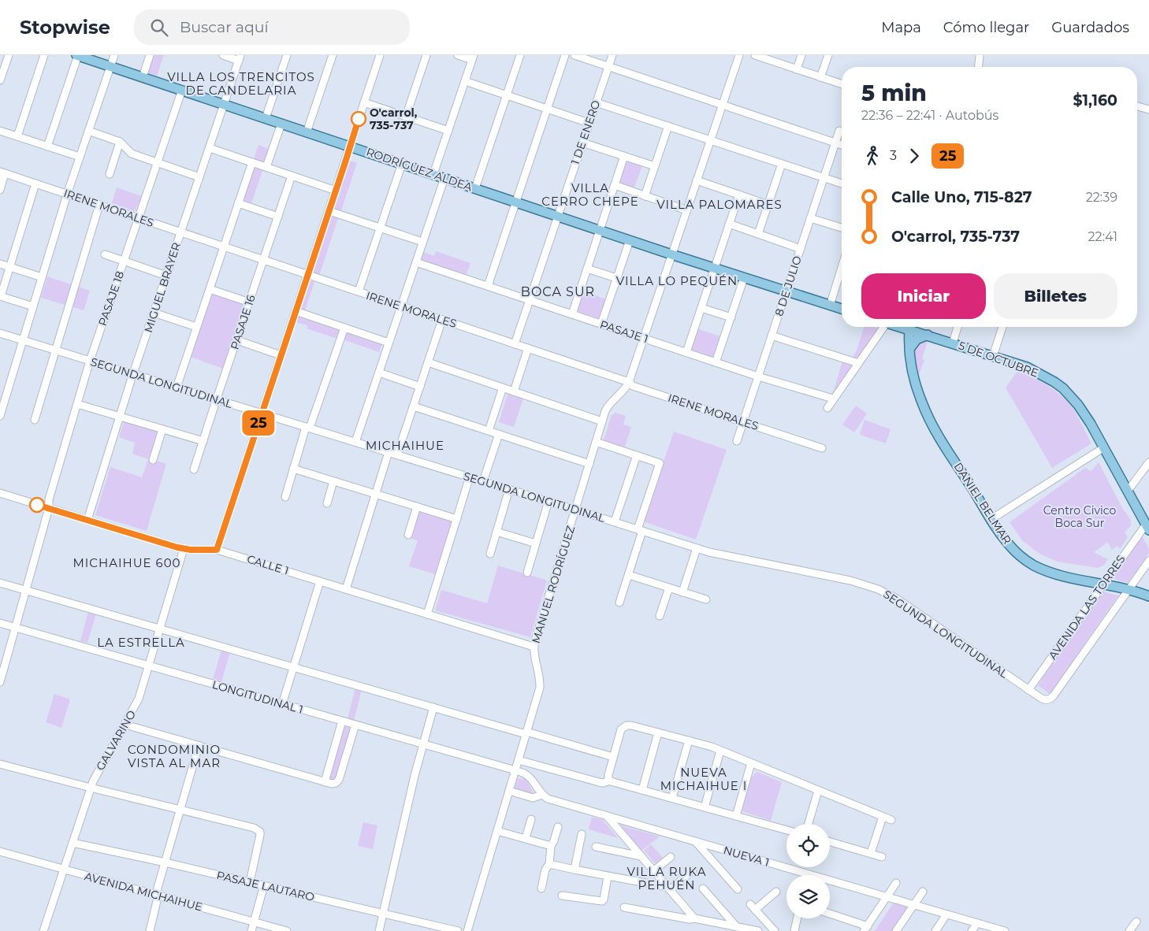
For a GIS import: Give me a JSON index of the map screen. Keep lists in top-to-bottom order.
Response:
{
  "streets": {
    "main road": ["RODRÍGUEZ ALDEA", "5 DE OCTUBRE", "DANIEL BELMAR"],
    "street": [
      "1 DE ENERO",
      "IRENE MORALES",
      "8 DE JULIO",
      "MIGUEL BRAYER",
      "PASAJE 18",
      "PASAJE 16",
      "PASAJE 1",
      "SEGUNDA LONGITUDINAL",
      "CALLE 1",
      "MANUEL RODRÍGUEZ",
      "AVENIDA LAS TORRES",
      "LONGITUDINAL 1",
      "GALVARINO",
      "NUEVA 1",
      "PASAJE LAUTARO",
      "AVENIDA MICHAIHUE"
    ]
  },
  "crossings": [
    ["1 DE ENERO", "RODRÍGUEZ ALDEA"],
    ["1 DE ENERO", "IRENE MORALES"],
    ["1 DE ENERO", "PASAJE 1"],
    ["RODRÍGUEZ ALDEA", "MIGUEL BRAYER"],
    ["RODRÍGUEZ ALDEA", "PASAJE 18"],
    ["IRENE MORALES", "8 DE JULIO"],
    ["IRENE MORALES", "MIGUEL BRAYER"],
    ["IRENE MORALES", "PASAJE 18"],
    ["IRENE MORALES", "PASAJE 16"],
    ["IRENE MORALES", "MANUEL RODRÍGUEZ"],
    ["8 DE JULIO", "PASAJE 1"],
    ["MIGUEL BRAYER", "SEGUNDA LONGITUDINAL"],
    ["MIGUEL BRAYER", "CALLE 1"],
    ["PASAJE 18", "SEGUNDA LONGITUDINAL"],
    ["PASAJE 18", "CALLE 1"],
    ["PASAJE 18", "LONGITUDINAL 1"],
    ["PASAJE 16", "SEGUNDA LONGITUDINAL"],
    ["5 DE OCTUBRE", "AVENIDA LAS TORRES"],
    ["SEGUNDA LONGITUDINAL", "DANIEL BELMAR"],
    ["SEGUNDA LONGITUDINAL", "MANUEL RODRÍGUEZ"],
    ["SEGUNDA LONGITUDINAL", "AVENIDA LAS TORRES"],
    ["DANIEL BELMAR", "AVENIDA LAS TORRES"],
    ["CALLE 1", "MANUEL RODRÍGUEZ"],
    ["CALLE 1", "GALVARINO"],
    ["MANUEL RODRÍGUEZ", "LONGITUDINAL 1"],
    ["LONGITUDINAL 1", "GALVARINO"],
    ["GALVARINO", "PASAJE LAUTARO"],
    ["GALVARINO", "AVENIDA MICHAIHUE"]
  ],
  "districts": [
    "VILLA LOS TRENCITOS DE CANDELARIA",
    "VILLA CERRO CHEPE",
    "VILLA PALOMARES",
    "VILLA LO PEQUÉN",
    "BOCA SUR",
    "MICHAIHUE",
    "MICHAIHUE 600",
    "LA ESTRELLA",
    "CONDOMINIO VISTA AL MAR",
    "NUEVA MICHAIHUE I",
    "VILLA RUKA PEHUÉN"
  ],
  "parks": ["Centro Civico Boca Sur"],
  "places": ["O'carrol, 735-737"],
  "lines": ["bus line 25"],
  "page": {
    "header": "Stopwise",
    "search": "Buscar aquí",
    "nav": ["Mapa", "Cómo llegar", "Guardados"],
    "on_map": "25",
    "heading": ["5 min", "22:36 – 22:41 · Autobús", "$1,160"],
    "legs": ["3", "25"],
    "list": [
      {
        "name": "Calle Uno, 715-827",
        "value": "22:39"
      },
      {
        "name": "O'carrol, 735-737",
        "value": "22:41"
      }
    ],
    "buttons": ["Iniciar", "Billetes"]
  }
}
